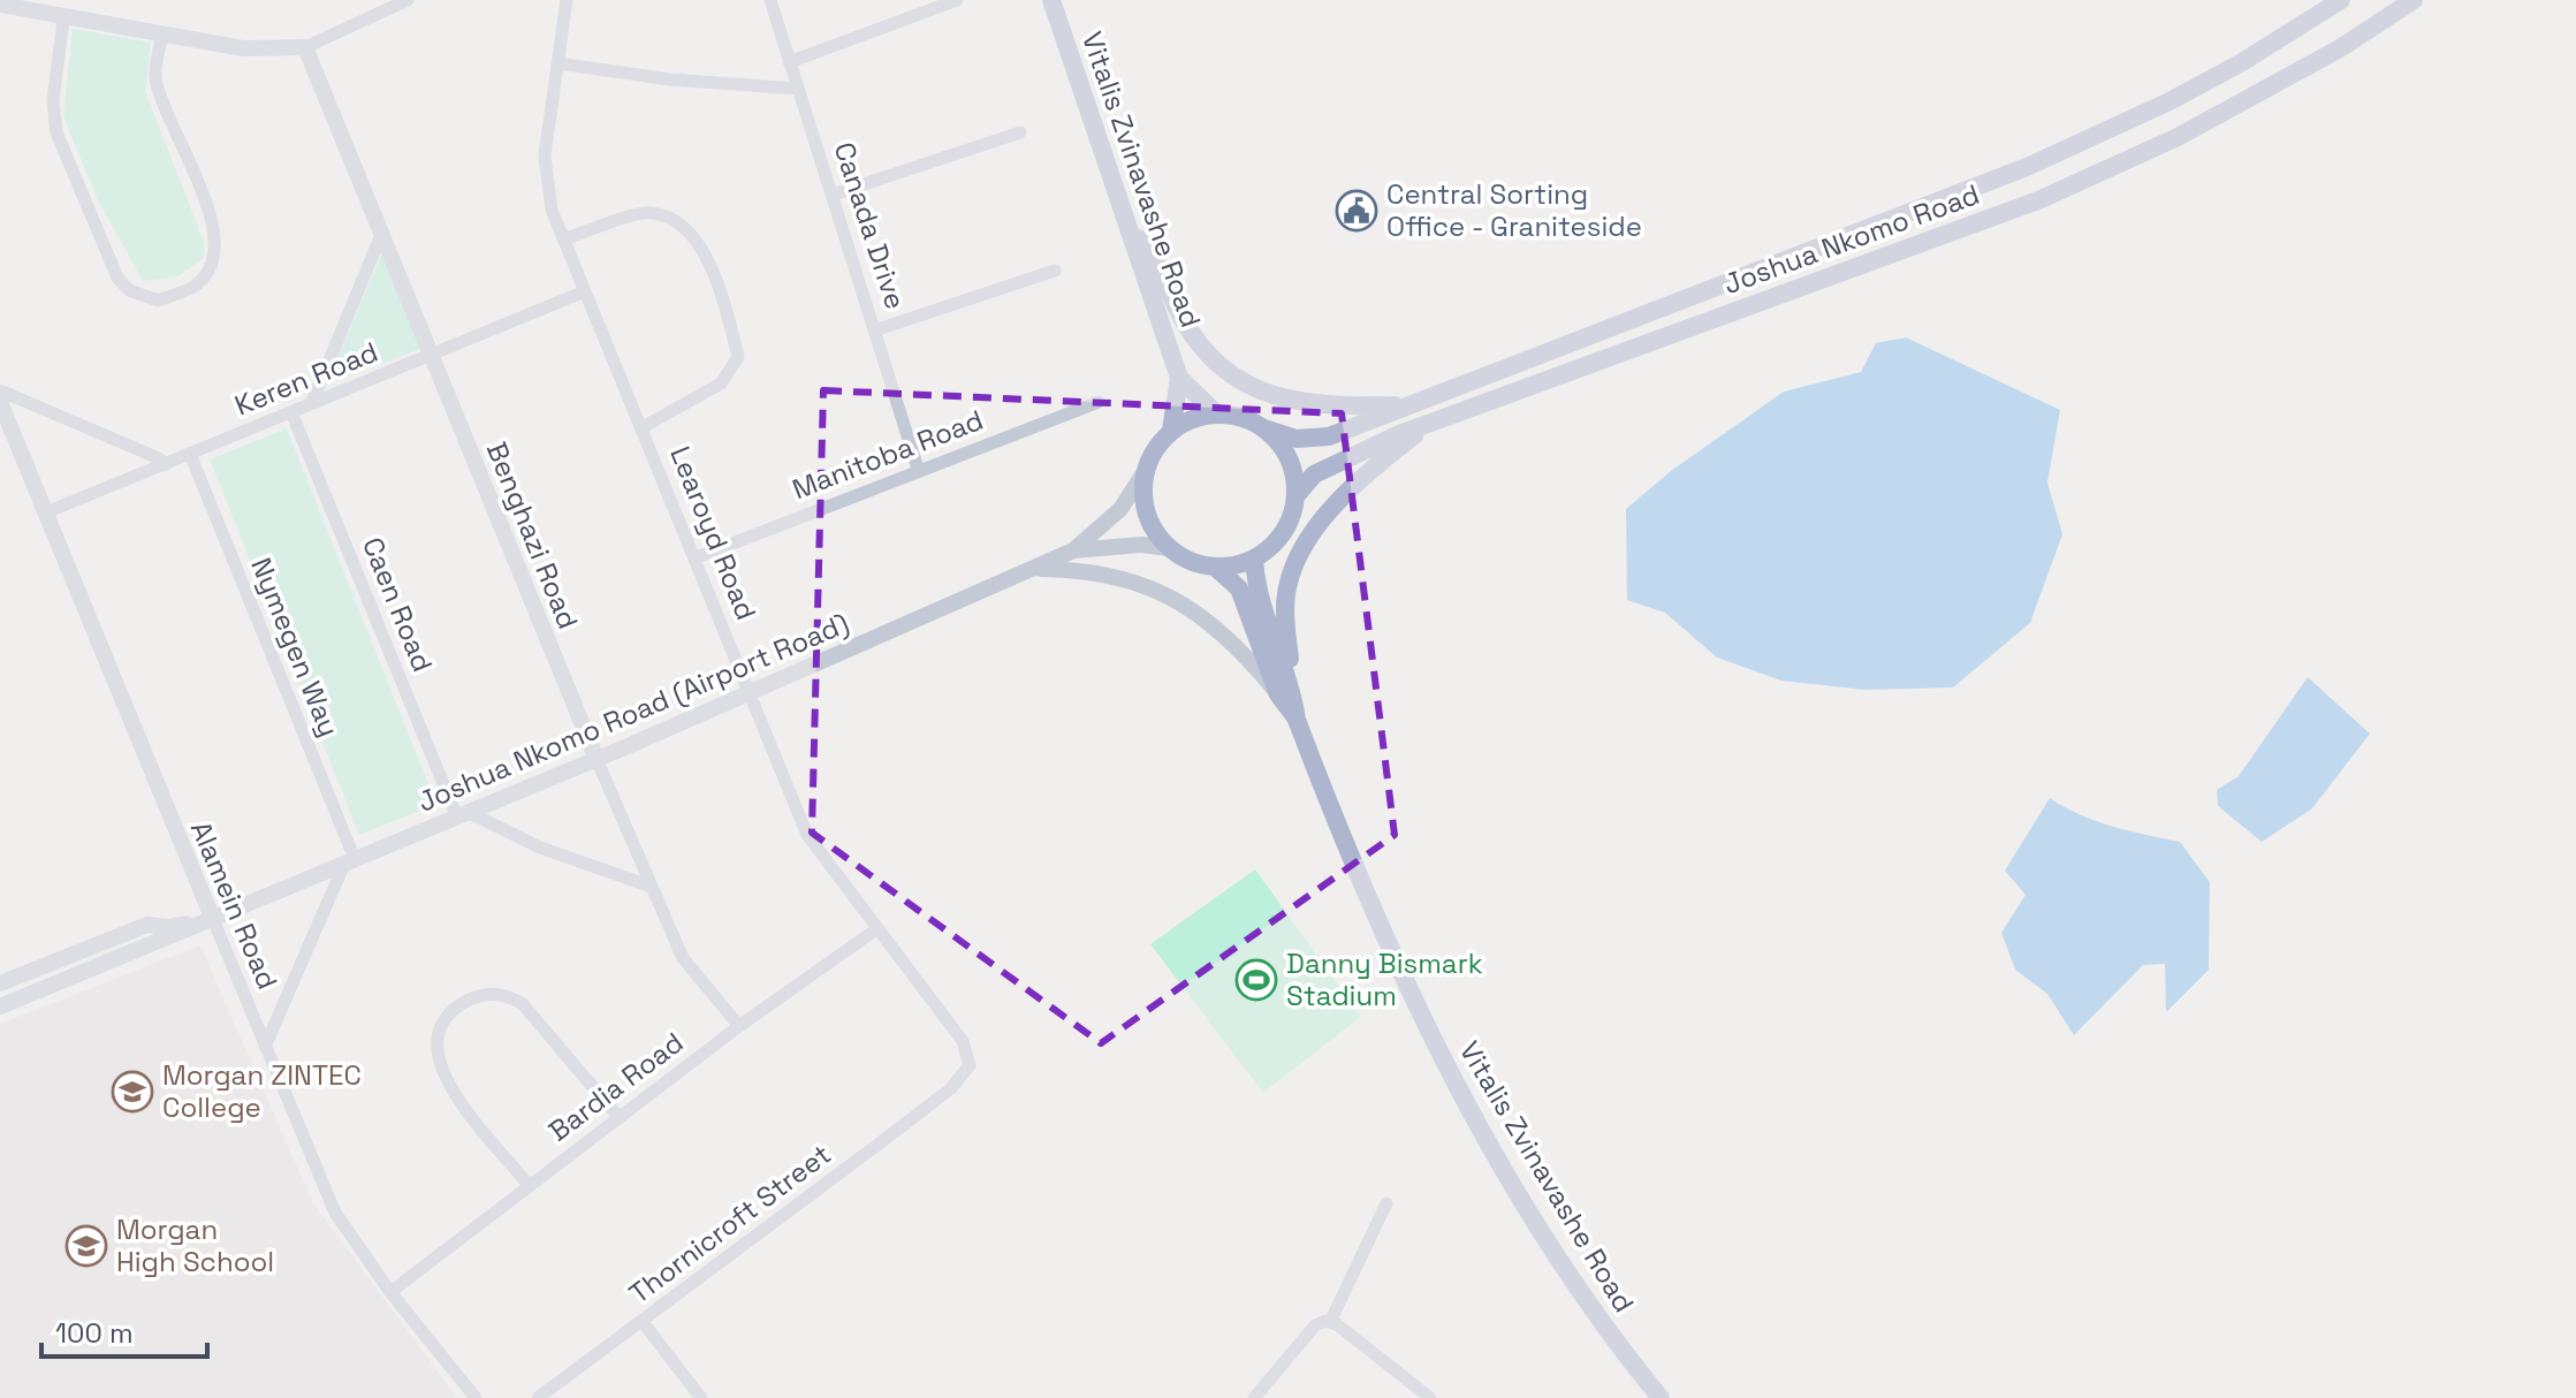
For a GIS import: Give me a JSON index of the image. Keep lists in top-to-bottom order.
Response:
{
  "streets": {
    "main road": ["Vitalis Zvinavashe Road", "Joshua Nkomo Road"],
    "street": [
      "Canada Drive",
      "Keren Road",
      "Manitoba Road",
      "Learoyd Road",
      "Benghazi Road",
      "Caen Road",
      "Nymegen Way",
      "Joshua Nkomo Road (Airport Road)",
      "Alamein Road",
      "Bardia Road",
      "Thornicroft Street"
    ]
  },
  "crossings": [
    ["Vitalis Zvinavashe Road", "Joshua Nkomo Road"],
    ["Canada Drive", "Manitoba Road"],
    ["Keren Road", "Learoyd Road"],
    ["Keren Road", "Benghazi Road"],
    ["Keren Road", "Caen Road"],
    ["Keren Road", "Nymegen Way"],
    ["Keren Road", "Alamein Road"],
    ["Manitoba Road", "Learoyd Road"],
    ["Learoyd Road", "Joshua Nkomo Road (Airport Road)"],
    ["Learoyd Road", "Bardia Road"],
    ["Learoyd Road", "Thornicroft Street"],
    ["Benghazi Road", "Joshua Nkomo Road (Airport Road)"],
    ["Benghazi Road", "Bardia Road"],
    ["Caen Road", "Joshua Nkomo Road (Airport Road)"],
    ["Nymegen Way", "Joshua Nkomo Road (Airport Road)"],
    ["Joshua Nkomo Road (Airport Road)", "Alamein Road"],
    ["Alamein Road", "Bardia Road"]
  ],
  "places": {
    "public building": ["Central Sorting Office - Graniteside"],
    "sports": ["Danny Bismark Stadium"],
    "school or university": ["Morgan ZINTEC College", "Morgan High School"]
  },
  "scale_bar": "100 m"
}
